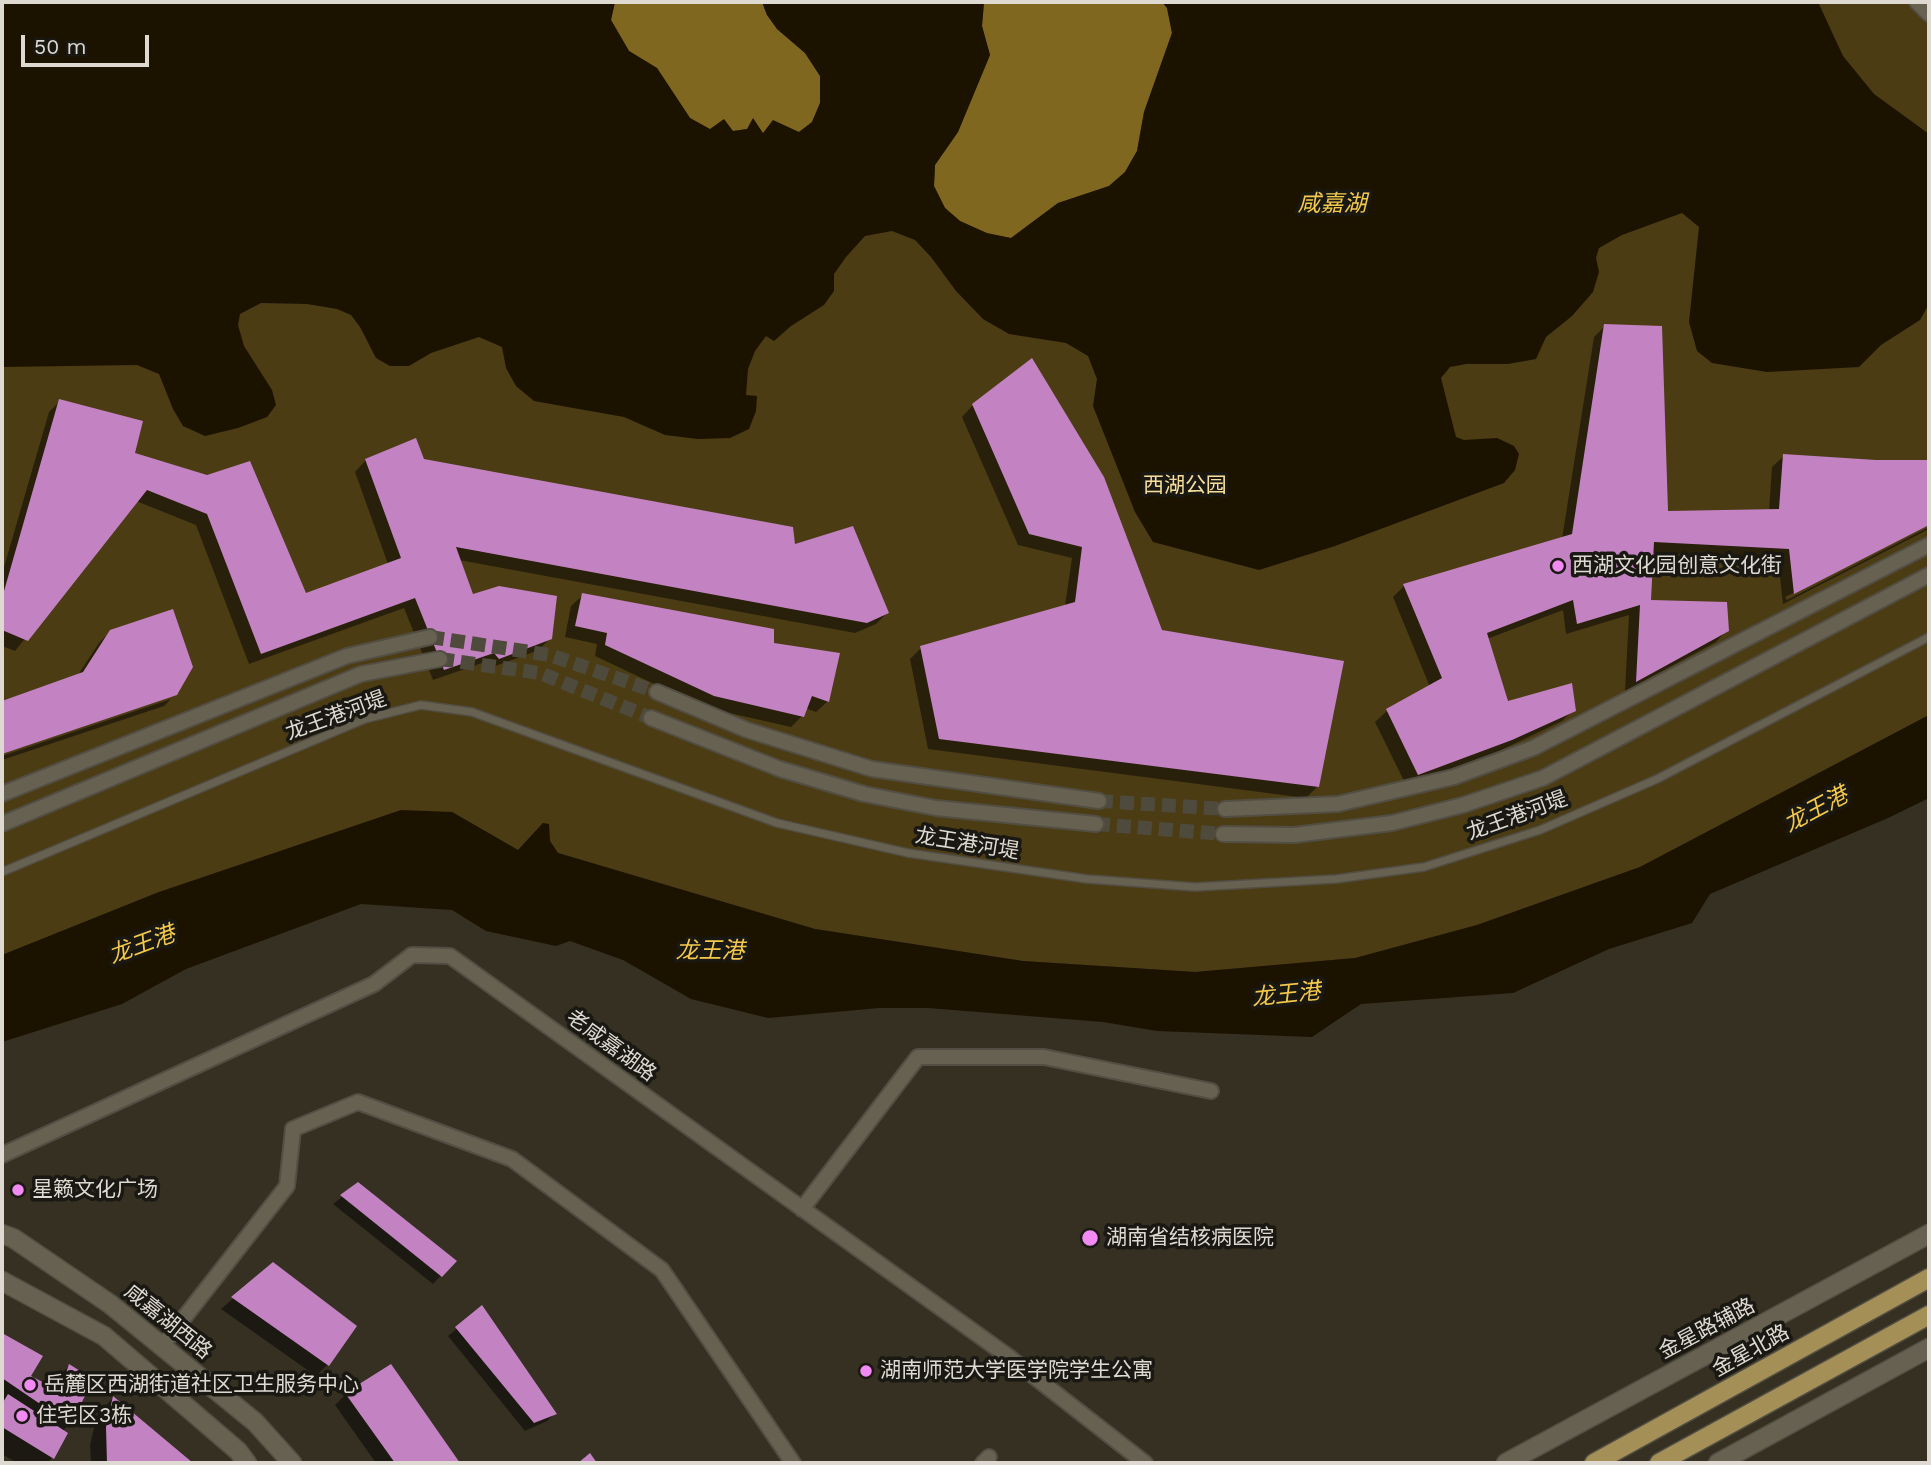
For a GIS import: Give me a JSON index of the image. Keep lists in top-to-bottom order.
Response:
{
  "streets": {
    "main road": ["金星北路"],
    "street": ["老咸嘉湖路", "咸嘉湖西路", "金星路辅路"],
    "lane": ["龙王港河堤"]
  },
  "water": ["咸嘉湖", "龙王港"],
  "parks": ["西湖公园"],
  "places": [
    "西湖文化园创意文化街",
    "星籁文化广场",
    "湖南省结核病医院",
    "湖南师范大学医学院学生公寓",
    "岳麓区西湖街道社区卫生服务中心",
    "住宅区3栋"
  ],
  "scale_bar": "50 m"
}
